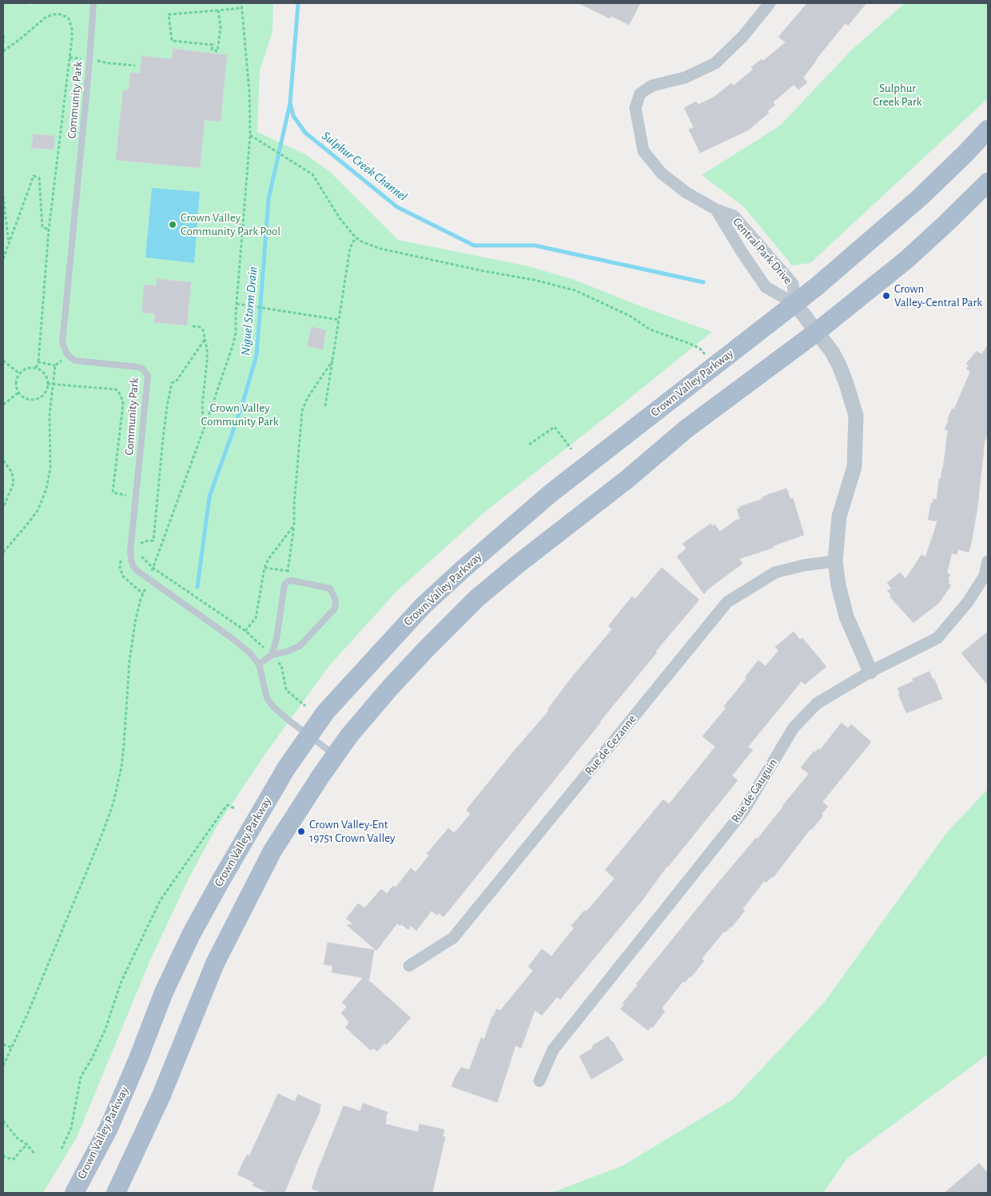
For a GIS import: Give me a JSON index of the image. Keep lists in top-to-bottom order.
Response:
{
  "streets": {
    "main road": ["Crown Valley Parkway"],
    "street": ["Central Park Drive", "Rue de Cezanne", "Rue de Gauguin"],
    "lane": ["Community Park"]
  },
  "crossings": [
    ["Community Park", "Crown Valley Parkway"],
    ["Central Park Drive", "Crown Valley Parkway"],
    ["Central Park Drive", "Rue de Cezanne"],
    ["Central Park Drive", "Rue de Gauguin"]
  ],
  "water": ["Sulphur Creek Channel", "Niguel Storm Drain"],
  "parks": ["Sulphur Creek Park", "Crown Valley Community Park"],
  "places": ["Crown Valley Community Park Pool", "Crown Valley-Central Park", "Crown Valley-Ent 19751 Crown Valley"]
}
